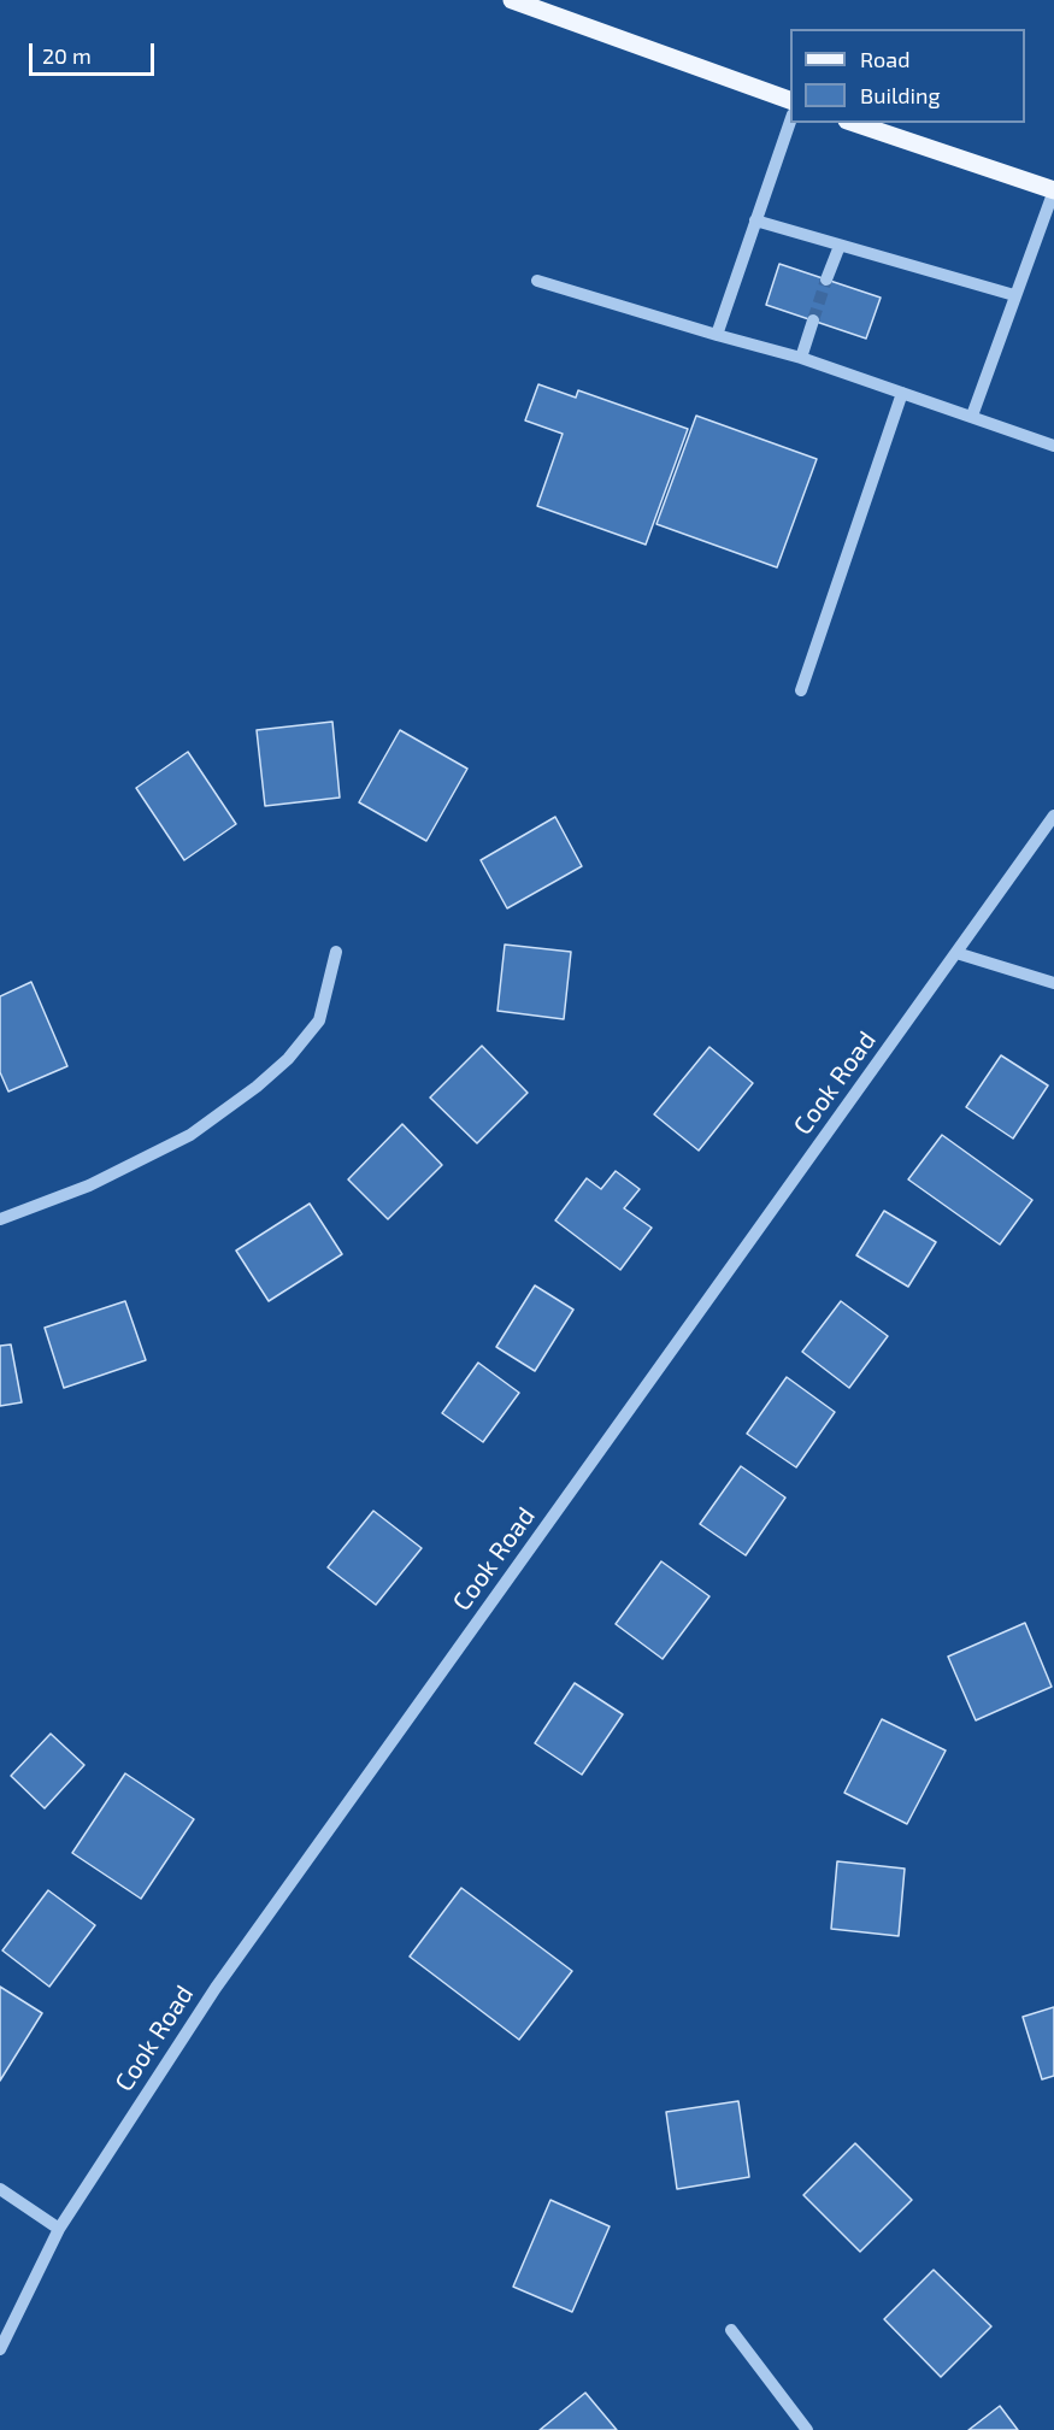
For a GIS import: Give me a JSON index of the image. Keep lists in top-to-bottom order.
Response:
{
  "streets": {
    "street": ["Cook Road"]
  },
  "legend": ["Road", "Building"],
  "scale_bar": "20 m"
}
